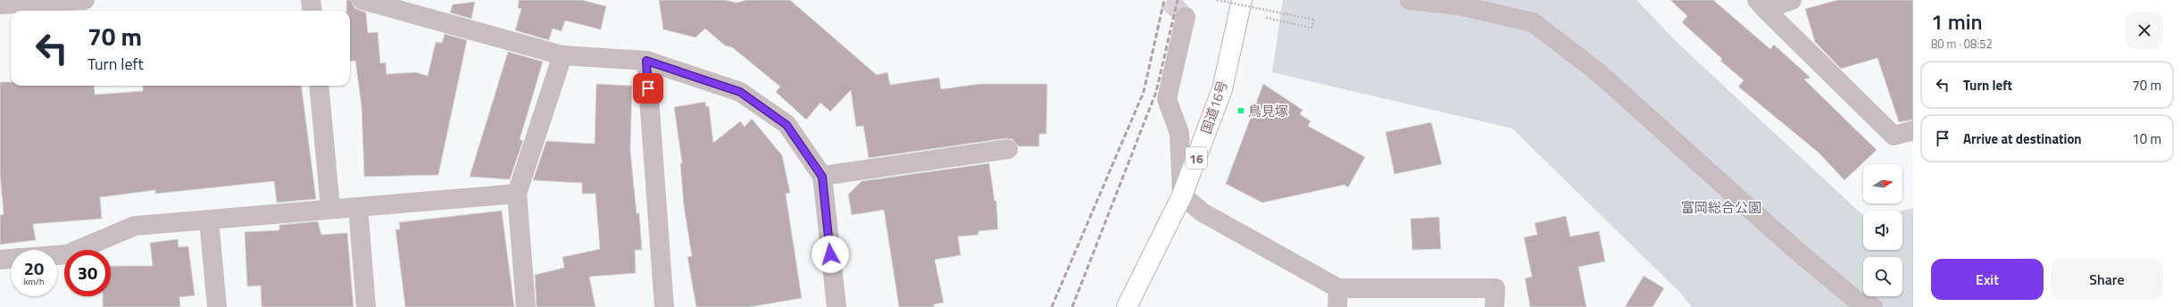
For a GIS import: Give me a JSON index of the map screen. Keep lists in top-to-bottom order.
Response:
{
  "streets": {
    "highway": ["国道16号", "16"]
  },
  "parks": ["富岡総合公園"],
  "places": {
    "transit": ["鳥見塚"]
  },
  "north": "right",
  "page": {
    "heading": ["1 min", "80 m · 08:52"],
    "turn": ["70 m", "Turn left"],
    "list": [
      {
        "name": "Turn left",
        "value": "70 m"
      },
      {
        "name": "Arrive at destination",
        "value": "10 m"
      }
    ],
    "speed": "20 km/h",
    "limit": "30",
    "buttons": ["Exit", "Share"]
  }
}
